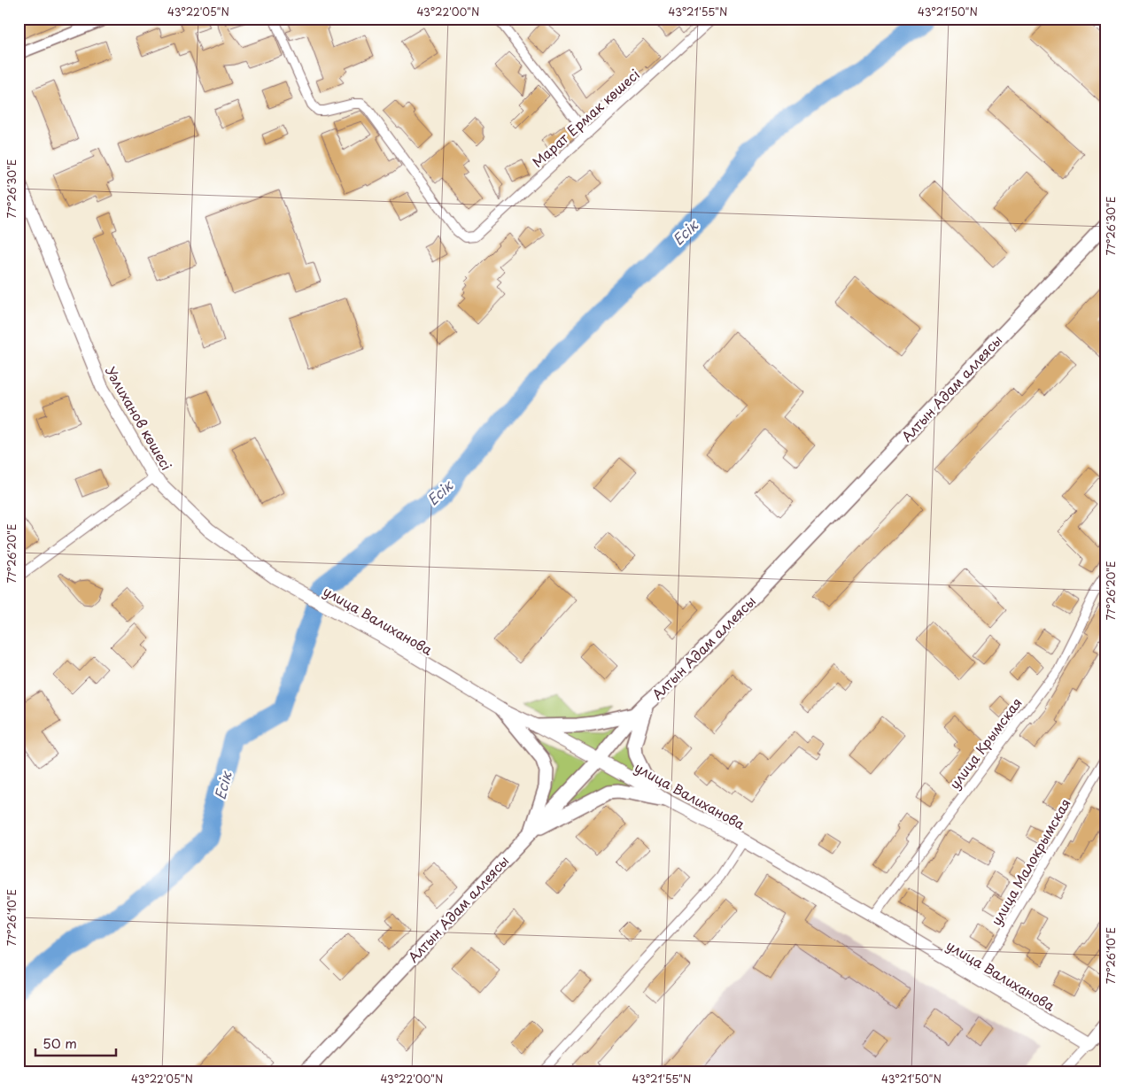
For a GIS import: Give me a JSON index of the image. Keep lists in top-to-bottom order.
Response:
{
  "streets": {
    "main road": ["Алтын Адам аллеясы", "Уәлиханов көшесі", "улица Валиханова"],
    "street": ["Марат Ермак көшесі", "улица Крымская", "улица Малокрымская"]
  },
  "crossings": [
    ["Алтын Адам аллеясы", "улица Валиханова"],
    ["Уәлиханов көшесі", "улица Валиханова"],
    ["улица Валиханова", "улица Крымская"],
    ["улица Валиханова", "улица Малокрымская"]
  ],
  "water": ["Есік"],
  "scale_bar": "50 m",
  "coordinates": [
    "43°22'05\"N",
    "43°22'00\"N",
    "43°21'55\"N",
    "43°21'50\"N",
    "77°26'30\"E",
    "77°26'20\"E",
    "77°26'10\"E"
  ]
}
